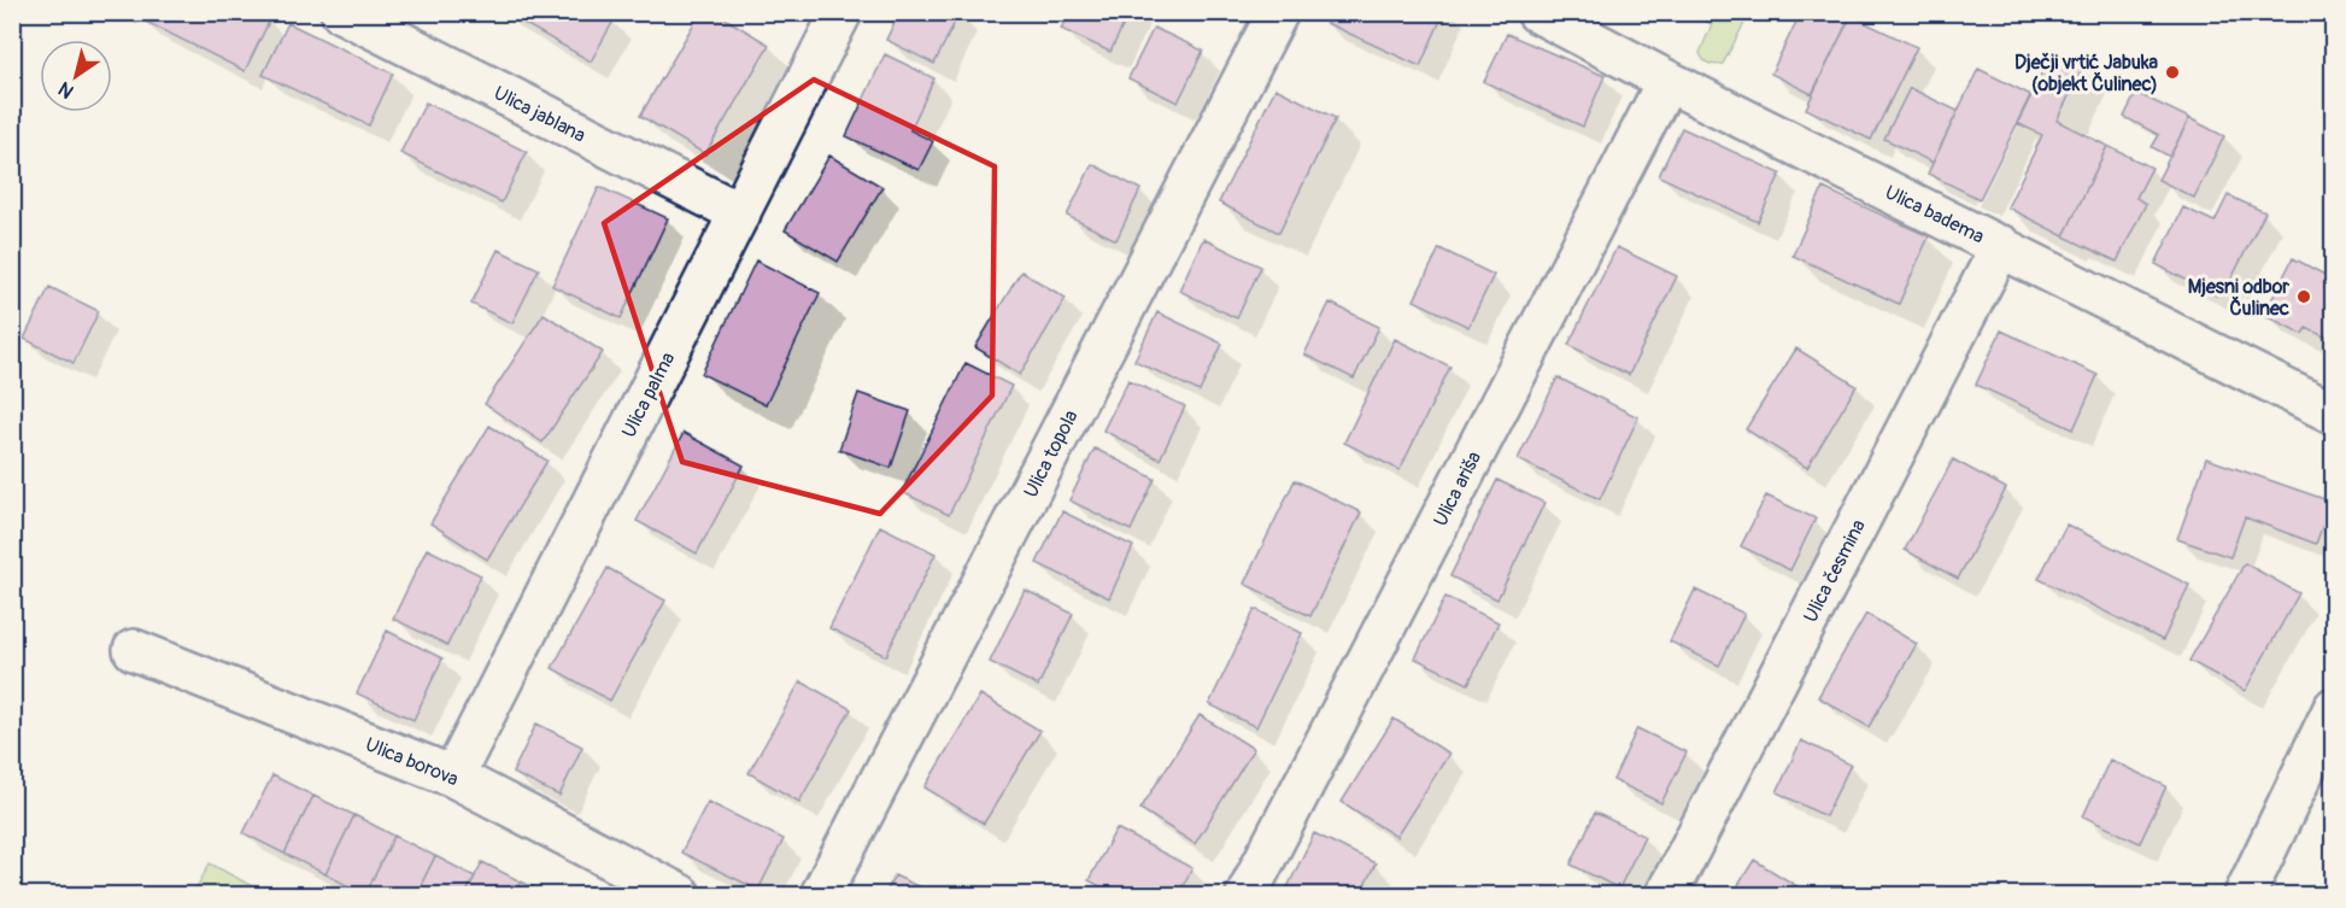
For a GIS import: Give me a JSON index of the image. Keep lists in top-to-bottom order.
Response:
{
  "streets": {
    "street": [
      "Ulica jablana",
      "Ulica badema",
      "Ulica palma",
      "Ulica topola",
      "Ulica ariša",
      "Ulica česmina",
      "Ulica borova"
    ]
  },
  "crossings": [
    ["Ulica jablana", "Ulica palma"],
    ["Ulica badema", "Ulica ariša"],
    ["Ulica badema", "Ulica česmina"],
    ["Ulica palma", "Ulica borova"]
  ],
  "places": ["Dječji vrtić Jabuka (objekt Čulinec)", "Mjesni odbor Čulinec"],
  "north": "bottom left"
}
